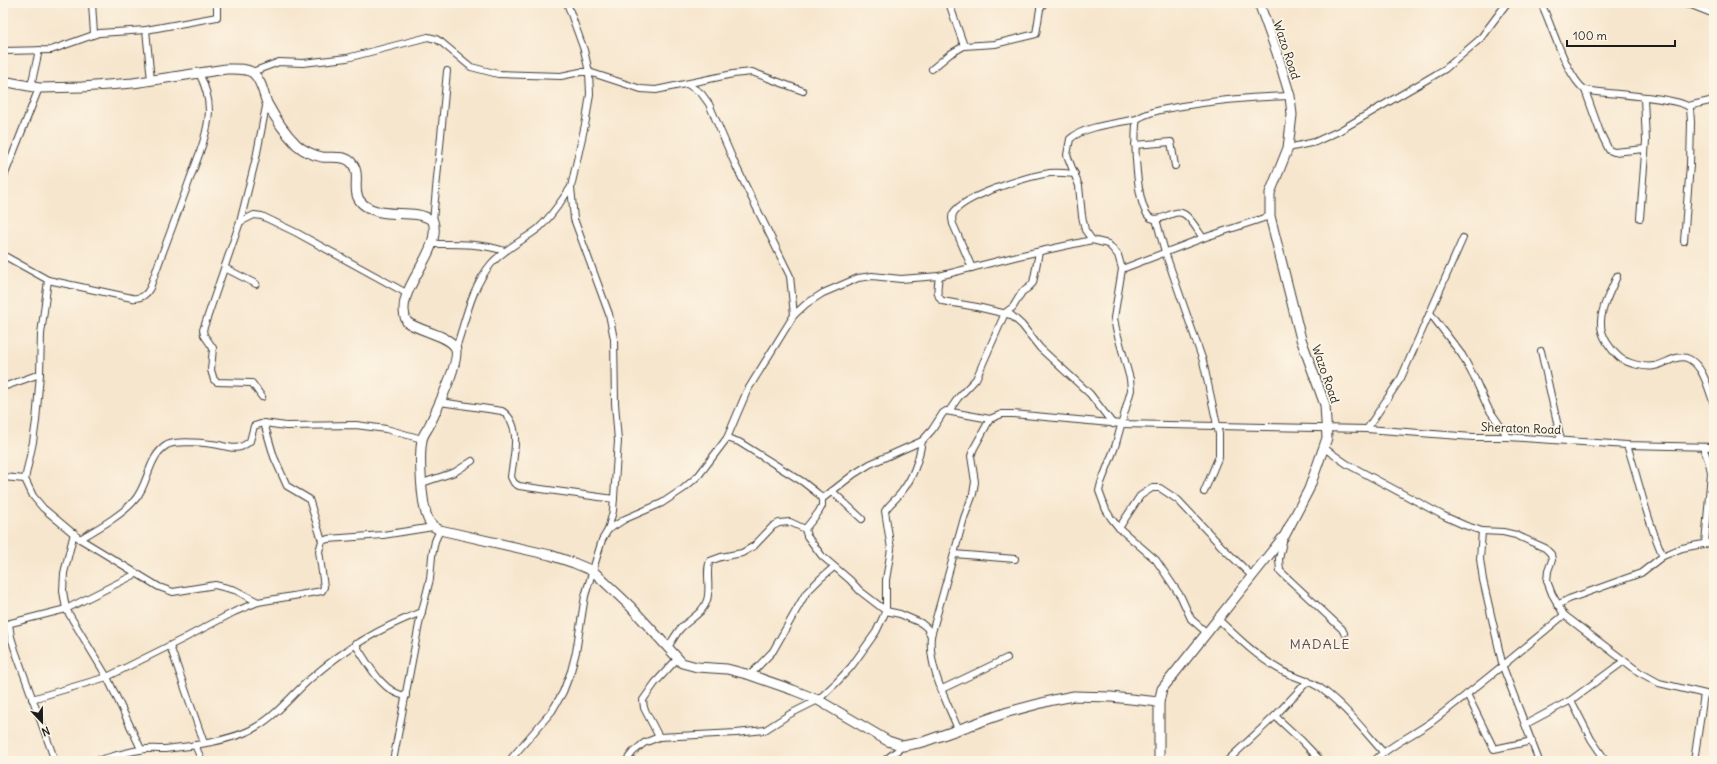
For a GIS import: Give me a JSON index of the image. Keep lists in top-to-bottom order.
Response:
{
  "streets": {
    "street": ["Wazo Road", "Sheraton Road"]
  },
  "crossings": [
    ["Wazo Road", "Sheraton Road"]
  ],
  "districts": ["MADALE"],
  "scale_bar": "100 m",
  "north": "bottom"
}
